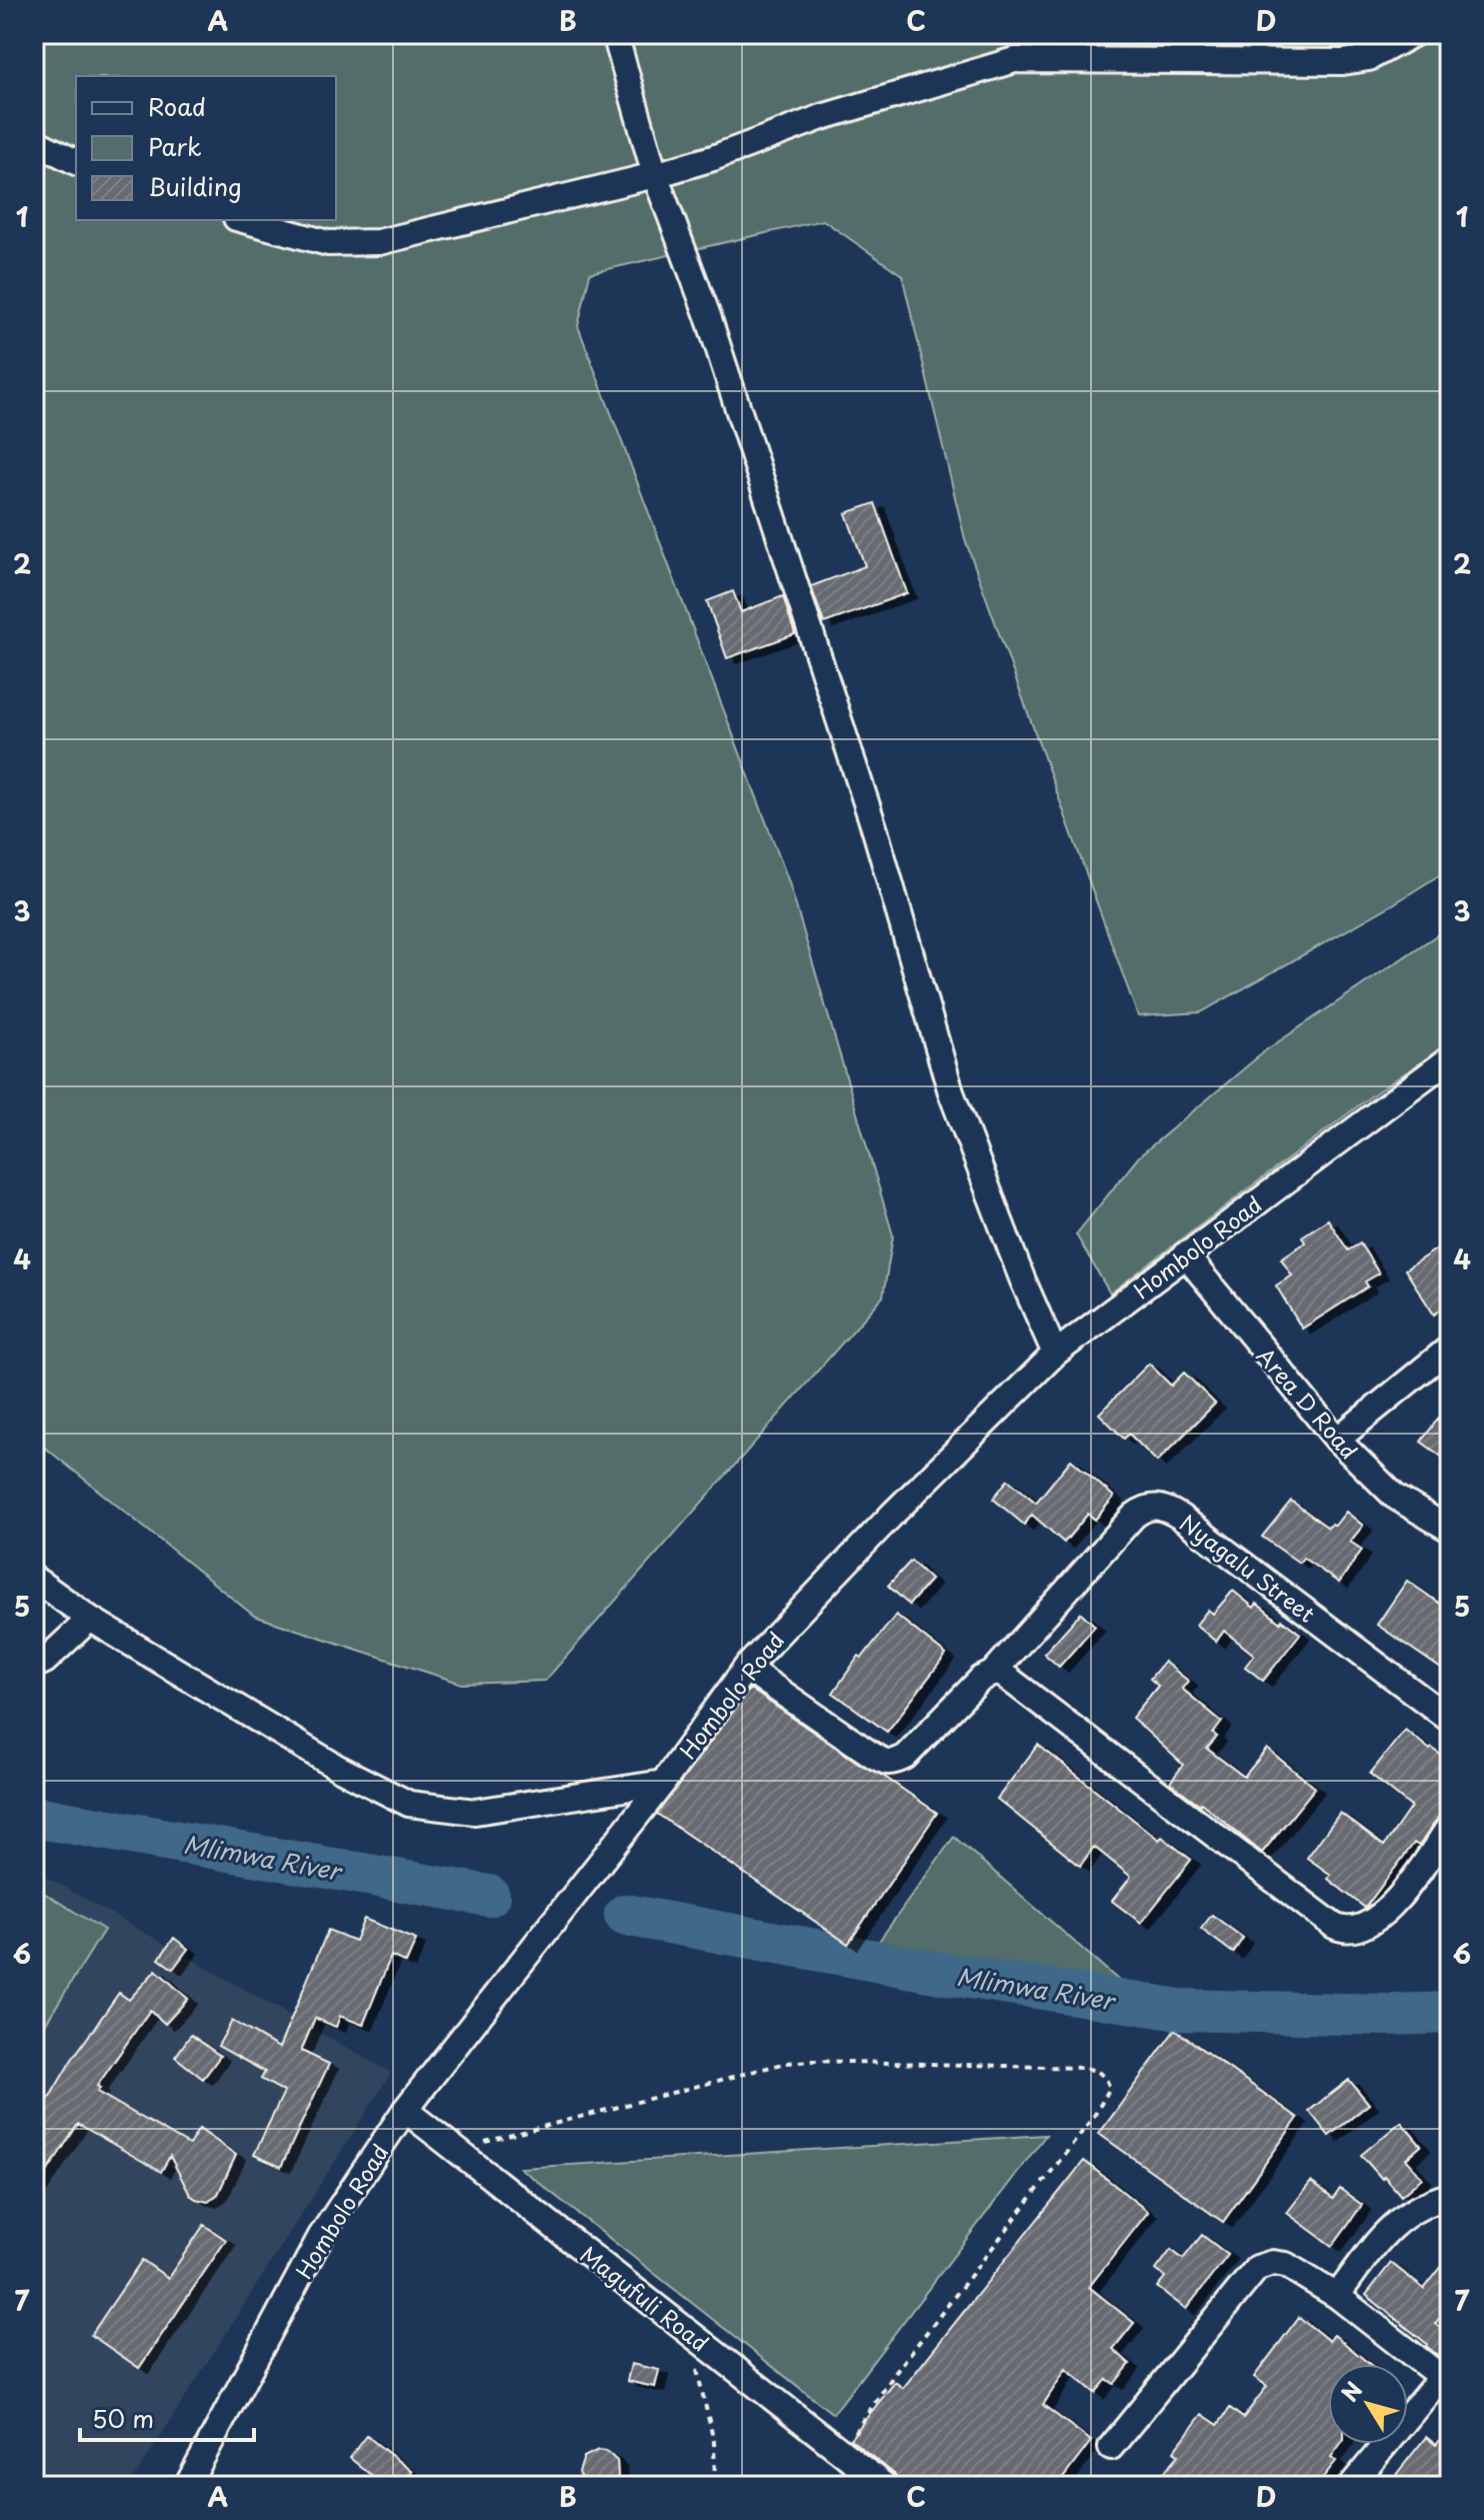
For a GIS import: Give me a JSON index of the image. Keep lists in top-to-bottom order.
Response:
{
  "streets": {
    "street": [
      "Hombolo Road",
      "Area D Road",
      "Nyagalu Street",
      "Magufuli Road"
    ]
  },
  "crossings": [
    ["Hombolo Road", "Area D Road"],
    ["Hombolo Road", "Nyagalu Street"],
    ["Hombolo Road", "Magufuli Road"]
  ],
  "water": ["Mlimwa River"],
  "legend": ["Road", "Park", "Building"],
  "scale_bar": "50 m",
  "north": "top left",
  "grid": {
    "columns": [
      "A",
      "B",
      "C",
      "D"
    ],
    "rows": [
      "1",
      "2",
      "3",
      "4",
      "5",
      "6",
      "7"
    ]
  }
}
